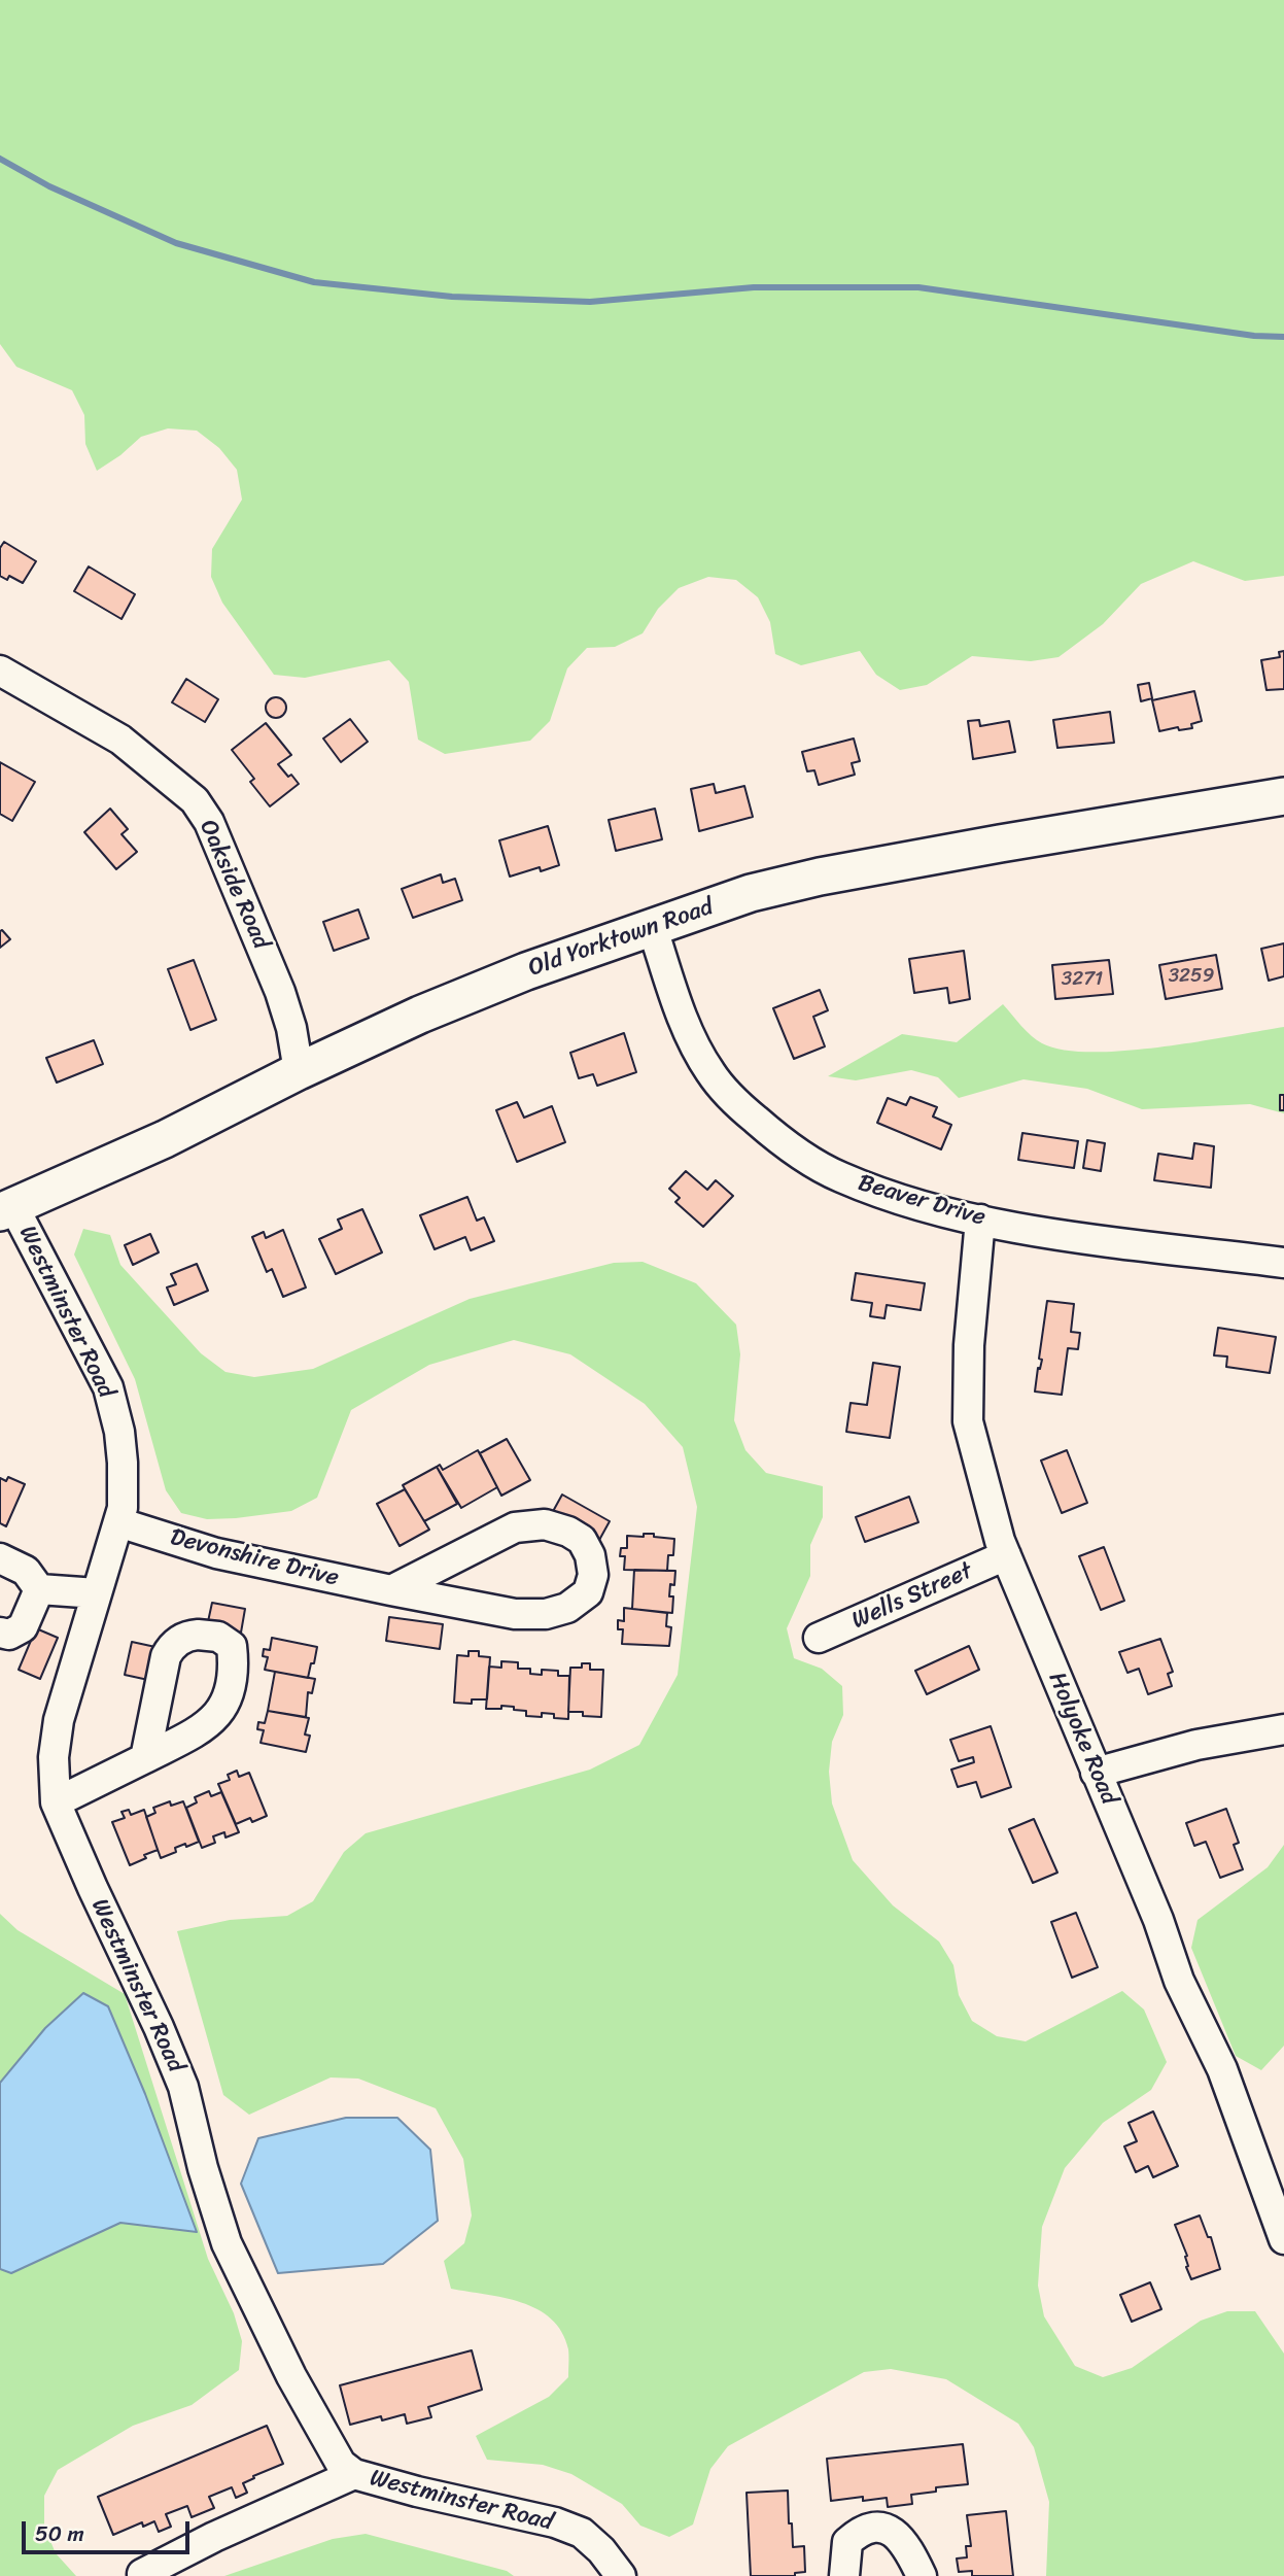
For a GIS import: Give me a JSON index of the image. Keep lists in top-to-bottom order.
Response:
{
  "streets": {
    "main road": ["Old Yorktown Road"],
    "street": [
      "Oakside Road",
      "Beaver Drive",
      "Westminster Road",
      "Devonshire Drive",
      "Wells Street",
      "Holyoke Road"
    ]
  },
  "crossings": [
    ["Oakside Road", "Old Yorktown Road"],
    ["Old Yorktown Road", "Beaver Drive"],
    ["Old Yorktown Road", "Westminster Road"],
    ["Beaver Drive", "Holyoke Road"],
    ["Westminster Road", "Devonshire Drive"],
    ["Wells Street", "Holyoke Road"]
  ],
  "house_numbers": ["3259", "3271"],
  "scale_bar": "50 m"
}
